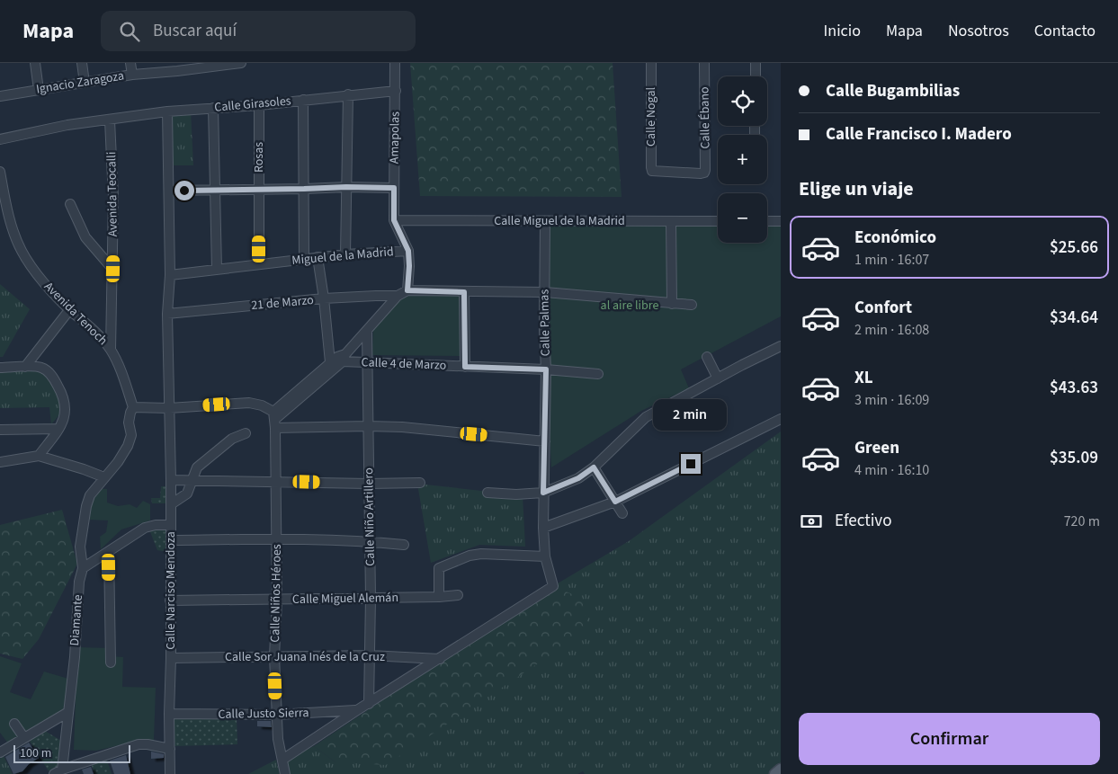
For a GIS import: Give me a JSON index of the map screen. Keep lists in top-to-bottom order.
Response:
{
  "streets": {
    "street": [
      "Ignacio Zaragoza",
      "Calle Girasoles",
      "Calle Nogal",
      "Calle Ébano",
      "Amapolas",
      "Rosas",
      "Avenida Teocalli",
      "Calle Miguel de la Madrid",
      "Miguel de la Madrid",
      "21 de Marzo",
      "Avenida Tenoch",
      "Calle Palmas",
      "Calle 4 de Marzo",
      "Calle Niño Artillero",
      "Calle Narciso Mendoza",
      "Calle Niños Héroes",
      "Calle Miguel Alemán",
      "Diamante",
      "Calle Sor Juana Inés de la Cruz",
      "Calle Justo Sierra"
    ]
  },
  "crossings": [
    ["Calle Girasoles", "Amapolas"],
    ["Calle Girasoles", "Rosas"],
    ["Calle Girasoles", "Avenida Teocalli"],
    ["Calle Girasoles", "Calle Narciso Mendoza"],
    ["Calle Nogal", "Calle Ébano"],
    ["Amapolas", "Calle Miguel de la Madrid"],
    ["Amapolas", "Miguel de la Madrid"],
    ["Rosas", "Miguel de la Madrid"],
    ["Avenida Teocalli", "Avenida Tenoch"],
    ["Calle Miguel de la Madrid", "Calle Palmas"],
    ["Miguel de la Madrid", "Calle Narciso Mendoza"],
    ["21 de Marzo", "Calle Narciso Mendoza"],
    ["Avenida Tenoch", "Diamante"],
    ["Calle Palmas", "Calle 4 de Marzo"],
    ["Calle Palmas", "Calle Sor Juana Inés de la Cruz"],
    ["Calle 4 de Marzo", "Calle Niño Artillero"],
    ["Calle Niño Artillero", "Calle Miguel Alemán"],
    ["Calle Niño Artillero", "Calle Sor Juana Inés de la Cruz"],
    ["Calle Narciso Mendoza", "Calle Miguel Alemán"],
    ["Calle Narciso Mendoza", "Calle Sor Juana Inés de la Cruz"],
    ["Calle Narciso Mendoza", "Calle Justo Sierra"],
    ["Calle Niños Héroes", "Calle Miguel Alemán"],
    ["Calle Niños Héroes", "Calle Sor Juana Inés de la Cruz"],
    ["Calle Niños Héroes", "Calle Justo Sierra"]
  ],
  "parks": ["al aire libre"],
  "scale_bar": "100 m",
  "page": {
    "header": "Mapa",
    "search": "Buscar aquí",
    "nav": [
      "Inicio",
      "Mapa",
      "Nosotros",
      "Contacto"
    ],
    "banner": ["Calle Bugambilias", "Calle Francisco I. Madero"],
    "map_buttons": ["+", "−"],
    "heading": "Elige un viaje",
    "list": [
      {
        "name": "Económico",
        "note": "1 min · 16:07",
        "value": "$25.66"
      },
      {
        "name": "Confort",
        "note": "2 min · 16:08",
        "value": "$34.64"
      },
      {
        "name": "XL",
        "note": "3 min · 16:09",
        "value": "$43.63"
      },
      {
        "name": "Green",
        "note": "4 min · 16:10",
        "value": "$35.09"
      }
    ],
    "bubble": "2 min",
    "pay": ["Efectivo", "720 m"],
    "buttons": "Confirmar",
    "scale": "100 m"
  }
}
